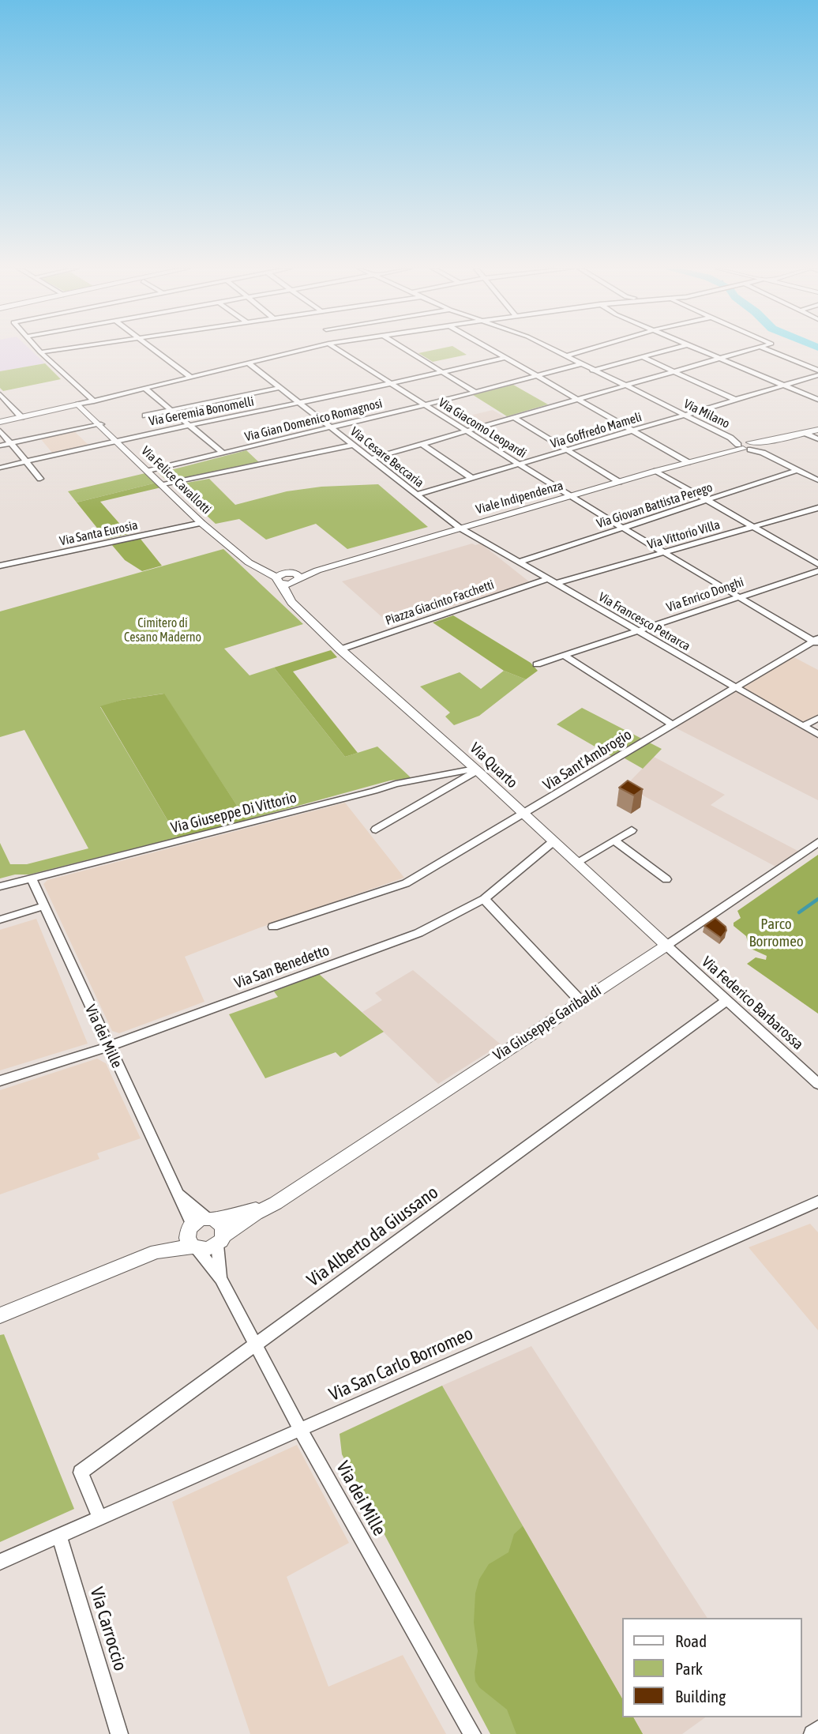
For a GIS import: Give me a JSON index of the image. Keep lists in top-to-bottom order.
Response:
{
  "streets": {
    "street": [
      "Via Geremia Bonomelli",
      "Via Milano",
      "Via Gian Domenico Romagnosi",
      "Via Giacomo Leopardi",
      "Via Goffredo Mameli",
      "Via Cesare Beccaria",
      "Via Felice Cavallotti",
      "Viale Indipendenza",
      "Via Giovan Battista Perego",
      "Via Santa Eurosia",
      "Via Vittorio Villa",
      "Via Enrico Donghi",
      "Piazza Giacinto Facchetti",
      "Via Francesco Petrarca",
      "Via Sant'Ambrogio",
      "Via Quarto",
      "Via Giuseppe Di Vittorio",
      "Via San Benedetto",
      "Via Federico Barbarossa",
      "Via Giuseppe Garibaldi",
      "Via dei Mille",
      "Via Alberto da Giussano",
      "Via San Carlo Borromeo",
      "Via Carroccio"
    ]
  },
  "crossings": [
    ["Via Geremia Bonomelli", "Via Giacomo Leopardi"],
    ["Via Geremia Bonomelli", "Via Cesare Beccaria"],
    ["Via Geremia Bonomelli", "Via Felice Cavallotti"],
    ["Via Milano", "Via Gian Domenico Romagnosi"],
    ["Via Milano", "Via Goffredo Mameli"],
    ["Via Milano", "Viale Indipendenza"],
    ["Via Milano", "Via Giovan Battista Perego"],
    ["Via Gian Domenico Romagnosi", "Via Giacomo Leopardi"],
    ["Via Gian Domenico Romagnosi", "Via Cesare Beccaria"],
    ["Via Gian Domenico Romagnosi", "Via Felice Cavallotti"],
    ["Via Giacomo Leopardi", "Via Goffredo Mameli"],
    ["Via Giacomo Leopardi", "Viale Indipendenza"],
    ["Via Giacomo Leopardi", "Via Giovan Battista Perego"],
    ["Via Giacomo Leopardi", "Via Vittorio Villa"],
    ["Via Giacomo Leopardi", "Via Enrico Donghi"],
    ["Via Giacomo Leopardi", "Via Sant'Ambrogio"],
    ["Via Goffredo Mameli", "Via Cesare Beccaria"],
    ["Via Cesare Beccaria", "Viale Indipendenza"],
    ["Via Cesare Beccaria", "Via Francesco Petrarca"],
    ["Via Felice Cavallotti", "Via Santa Eurosia"],
    ["Via Felice Cavallotti", "Via Quarto"],
    ["Viale Indipendenza", "Via Francesco Petrarca"],
    ["Via Giovan Battista Perego", "Via Francesco Petrarca"],
    ["Via Vittorio Villa", "Via Francesco Petrarca"],
    ["Via Enrico Donghi", "Via Francesco Petrarca"],
    ["Piazza Giacinto Facchetti", "Via Francesco Petrarca"],
    ["Piazza Giacinto Facchetti", "Via Quarto"],
    ["Via Francesco Petrarca", "Via Sant'Ambrogio"],
    ["Via Sant'Ambrogio", "Via Quarto"],
    ["Via Quarto", "Via Giuseppe Di Vittorio"],
    ["Via Quarto", "Via San Benedetto"],
    ["Via Quarto", "Via Federico Barbarossa"],
    ["Via Quarto", "Via Giuseppe Garibaldi"],
    ["Via Giuseppe Di Vittorio", "Via dei Mille"],
    ["Via San Benedetto", "Via dei Mille"],
    ["Via Federico Barbarossa", "Via Giuseppe Garibaldi"],
    ["Via Federico Barbarossa", "Via Alberto da Giussano"],
    ["Via Giuseppe Garibaldi", "Via dei Mille"],
    ["Via dei Mille", "Via Alberto da Giussano"],
    ["Via dei Mille", "Via San Carlo Borromeo"],
    ["Via Alberto da Giussano", "Via San Carlo Borromeo"],
    ["Via San Carlo Borromeo", "Via Carroccio"]
  ],
  "parks": ["Cimitero di Cesano Maderno", "Parco Borromeo"],
  "legend": ["Road", "Park", "Building"]
}
